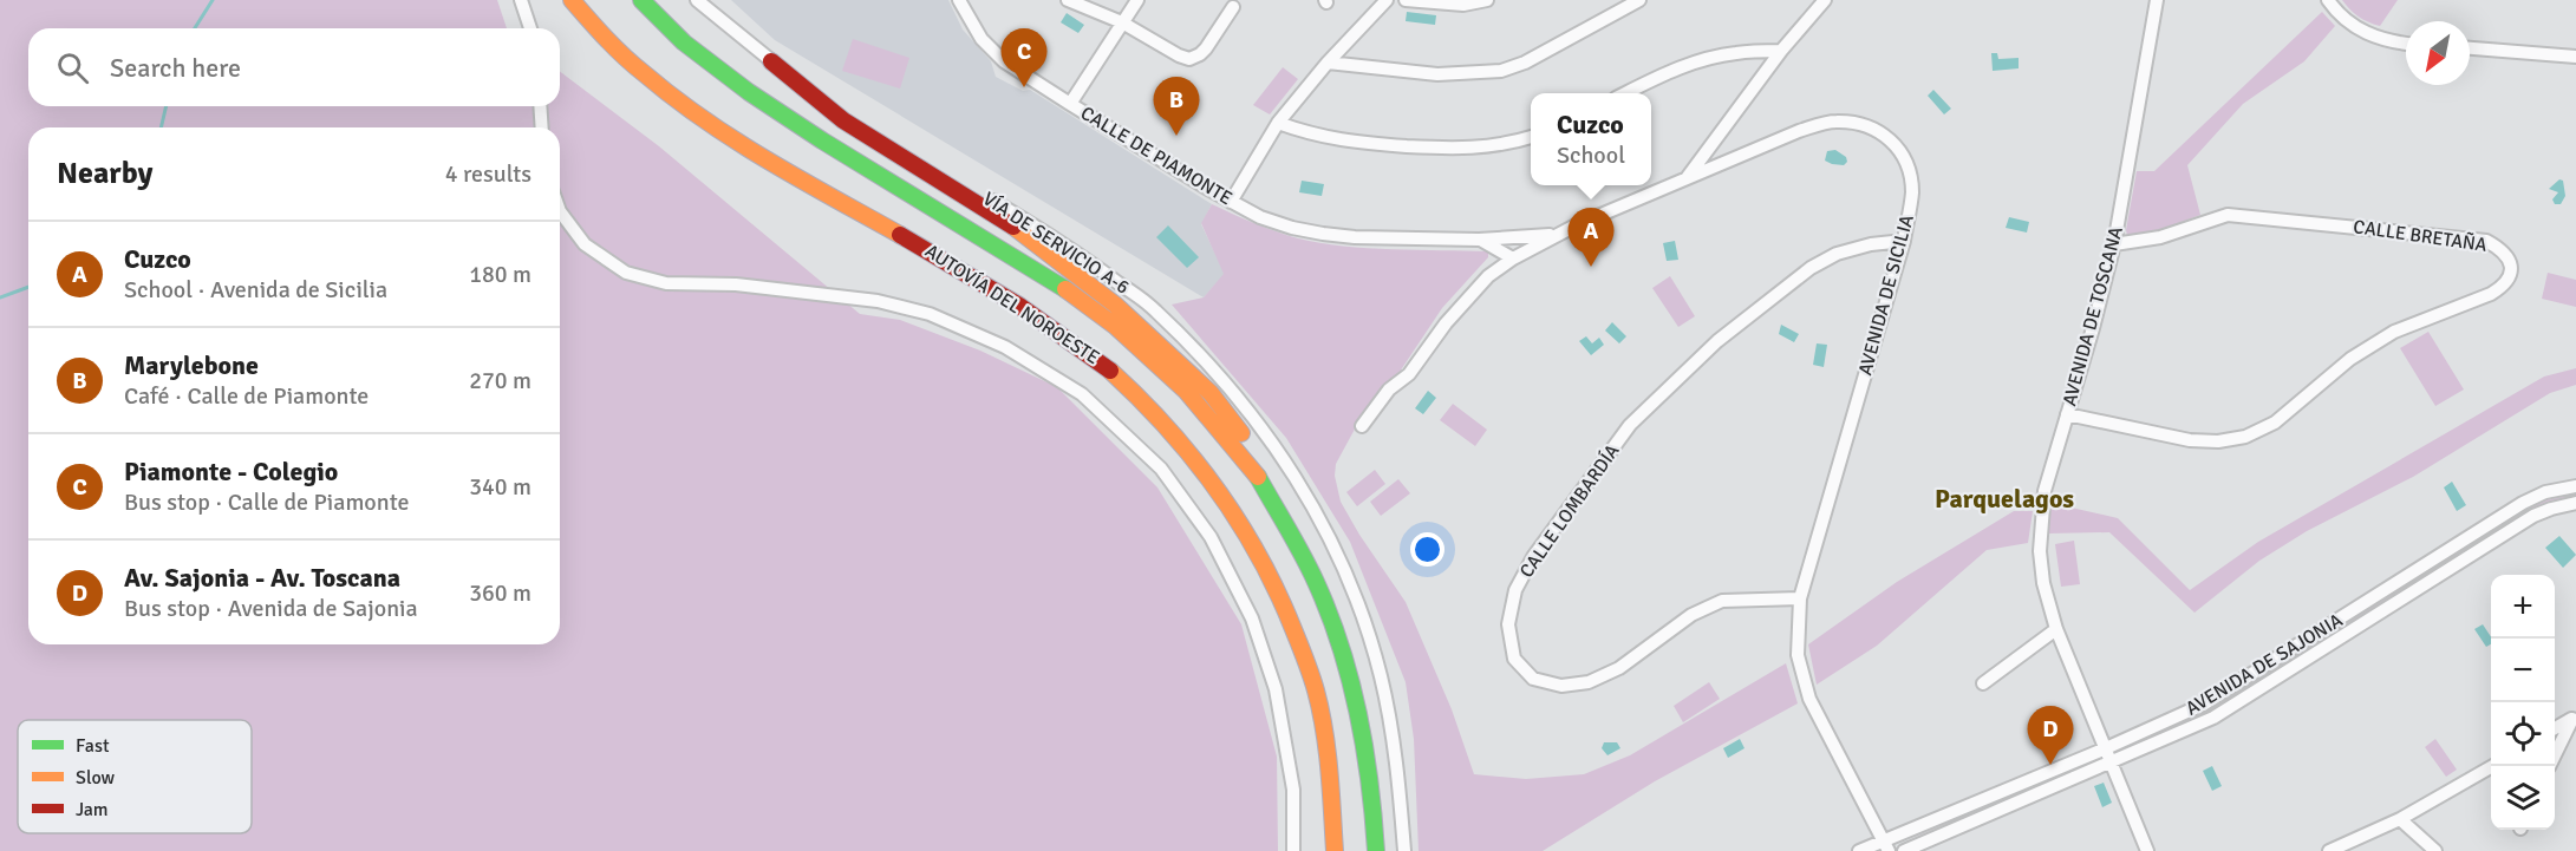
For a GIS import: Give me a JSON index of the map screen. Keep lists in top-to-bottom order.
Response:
{
  "streets": {
    "highway": ["AUTOVÍA DEL NOROESTE"],
    "street": [
      "CALLE DE PIAMONTE",
      "CALLE BRETAÑA",
      "VÍA DE SERVICIO A-6",
      "AVENIDA DE SICILIA",
      "AVENIDA DE TOSCANA",
      "CALLE LOMBARDÍA",
      "AVENIDA DE SAJONIA"
    ]
  },
  "crossings": [
    ["CALLE DE PIAMONTE", "AVENIDA DE SICILIA"],
    ["CALLE BRETAÑA", "AVENIDA DE TOSCANA"],
    ["AVENIDA DE SICILIA", "CALLE LOMBARDÍA"],
    ["AVENIDA DE SICILIA", "AVENIDA DE SAJONIA"],
    ["AVENIDA DE TOSCANA", "AVENIDA DE SAJONIA"]
  ],
  "districts": ["Parquelagos"],
  "legend": ["Fast", "Slow", "Jam"],
  "north": "bottom left",
  "page": {
    "pins": [
      "C",
      "B",
      "A",
      "D"
    ],
    "search": "Search here",
    "popup": ["Cuzco", "School"],
    "heading": ["Nearby", "4 results"],
    "list": [
      {
        "mark": "A",
        "name": "Cuzco",
        "note": "School · Avenida de Sicilia",
        "value": "180 m"
      },
      {
        "mark": "B",
        "name": "Marylebone",
        "note": "Café · Calle de Piamonte",
        "value": "270 m"
      },
      {
        "mark": "C",
        "name": "Piamonte - Colegio",
        "note": "Bus stop · Calle de Piamonte",
        "value": "340 m"
      },
      {
        "mark": "D",
        "name": "Av. Sajonia - Av. Toscana",
        "note": "Bus stop · Avenida de Sajonia",
        "value": "360 m"
      }
    ],
    "map_buttons": ["+", "−"]
  }
}
